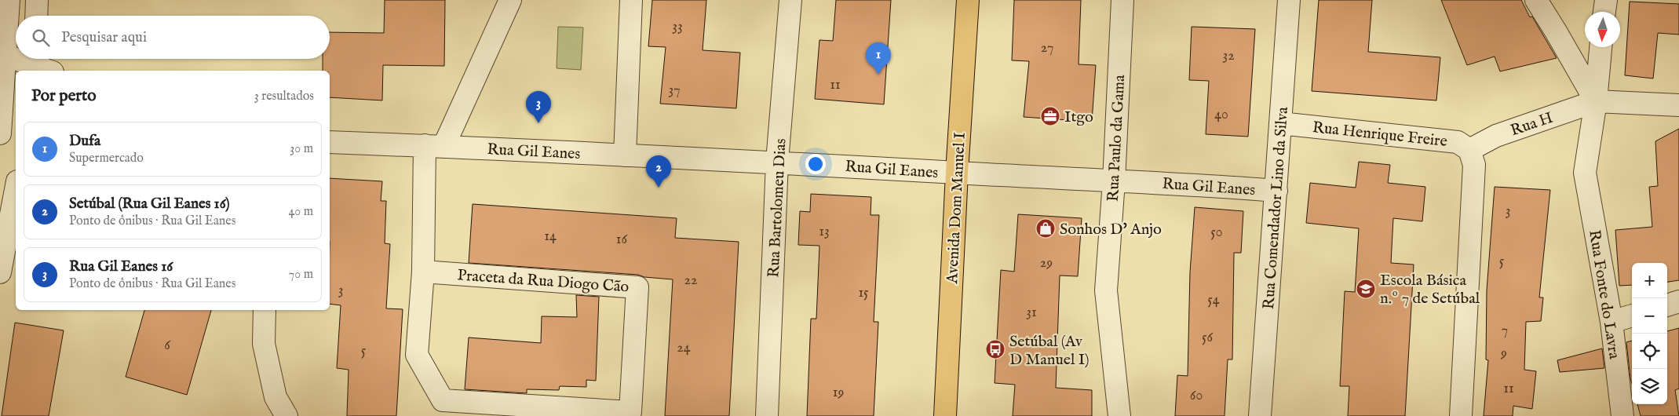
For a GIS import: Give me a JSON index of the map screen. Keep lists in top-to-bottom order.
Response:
{
  "streets": {
    "main road": ["Avenida Dom Manuel I"],
    "street": [
      "Rua H",
      "Rua Henrique Freire",
      "Rua Paulo da Gama",
      "Rua Gil Eanes",
      "Rua Bartolomeu Dias",
      "Rua Comendador Lino da Silva",
      "Praceta da Rua Diogo Cão",
      "Rua Fonte do Lavra"
    ]
  },
  "crossings": [
    ["Rua H", "Rua Henrique Freire"],
    ["Rua H", "Rua Fonte do Lavra"],
    ["Rua Henrique Freire", "Rua Comendador Lino da Silva"],
    ["Rua Paulo da Gama", "Rua Gil Eanes"],
    ["Rua Gil Eanes", "Rua Bartolomeu Dias"],
    ["Rua Gil Eanes", "Avenida Dom Manuel I"],
    ["Rua Gil Eanes", "Rua Comendador Lino da Silva"],
    ["Rua Gil Eanes", "Praceta da Rua Diogo Cão"]
  ],
  "places": {
    "office": ["Itgo"],
    "shop": ["Sonhos D' Anjo"],
    "school or university": ["Escola Básica n.º 7 de Setúbal"],
    "bus stop": ["Setúbal (Av D Manuel I)"]
  },
  "house_numbers": [
    "33",
    "27",
    "32",
    "11",
    "37",
    "40",
    "3",
    "13",
    "50",
    "14",
    "16",
    "5",
    "29",
    "22",
    "3",
    "15",
    "54",
    "31",
    "7",
    "56",
    "6",
    "24",
    "5",
    "9",
    "11",
    "19",
    "60"
  ],
  "north": "bottom",
  "page": {
    "search": "Pesquisar aqui",
    "pins": ["1", "3", "2"],
    "heading": ["Por perto", "3 resultados"],
    "list": [
      {
        "mark": "1",
        "name": "Dufa",
        "note": "Supermercado",
        "value": "30 m"
      },
      {
        "mark": "2",
        "name": "Setúbal (Rua Gil Eanes 16)",
        "note": "Ponto de ônibus · Rua Gil Eanes",
        "value": "40 m"
      },
      {
        "mark": "3",
        "name": "Rua Gil Eanes 16",
        "note": "Ponto de ônibus · Rua Gil Eanes",
        "value": "70 m"
      }
    ],
    "map_buttons": ["+", "−"]
  }
}
